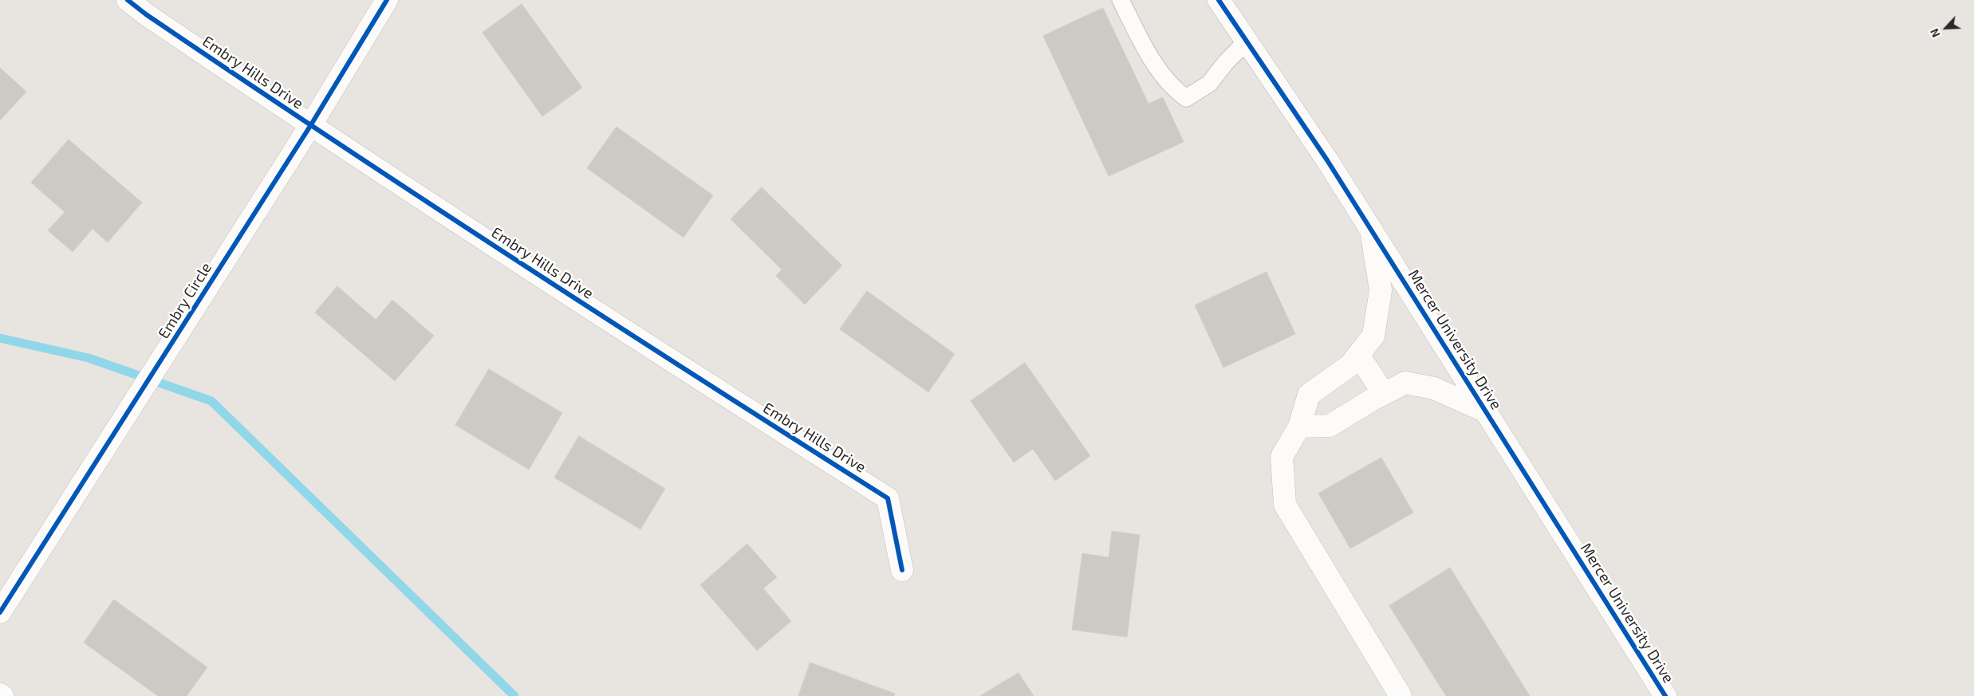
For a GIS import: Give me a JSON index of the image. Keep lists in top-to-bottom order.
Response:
{
  "streets": {
    "street": ["Embry Hills Drive", "Embry Circle", "Mercer University Drive"]
  },
  "crossings": [
    ["Embry Hills Drive", "Embry Circle"]
  ],
  "north": "bottom left"
}
